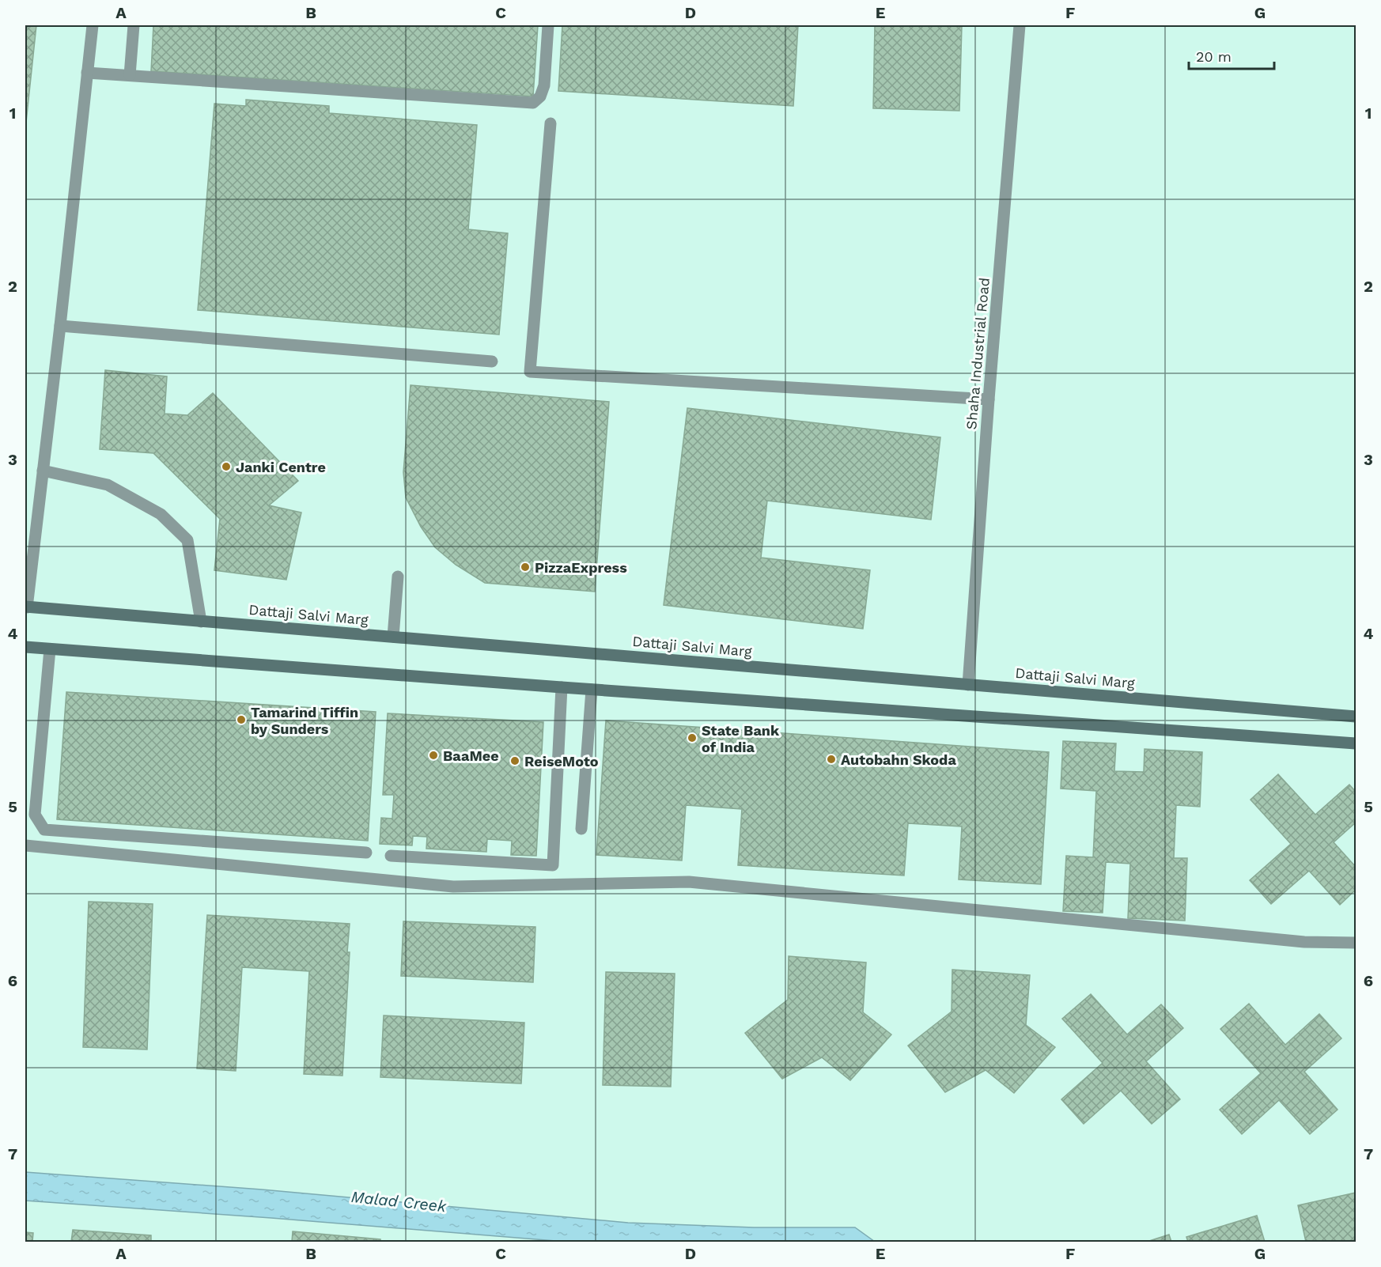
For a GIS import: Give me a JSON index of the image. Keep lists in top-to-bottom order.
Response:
{
  "streets": {
    "street": ["Shaha Industrial Road", "Dattaji Salvi Marg"]
  },
  "crossings": [
    ["Shaha Industrial Road", "Dattaji Salvi Marg"]
  ],
  "water": ["Malad Creek"],
  "places": [
    "Janki Centre",
    "PizzaExpress",
    "Tamarind Tiffin by Sunders",
    "State Bank of India",
    "BaaMee",
    "Autobahn Skoda",
    "ReiseMoto"
  ],
  "scale_bar": "20 m",
  "grid": {
    "columns": [
      "A",
      "B",
      "C",
      "D",
      "E",
      "F",
      "G"
    ],
    "rows": [
      "1",
      "2",
      "3",
      "4",
      "5",
      "6",
      "7"
    ]
  }
}
